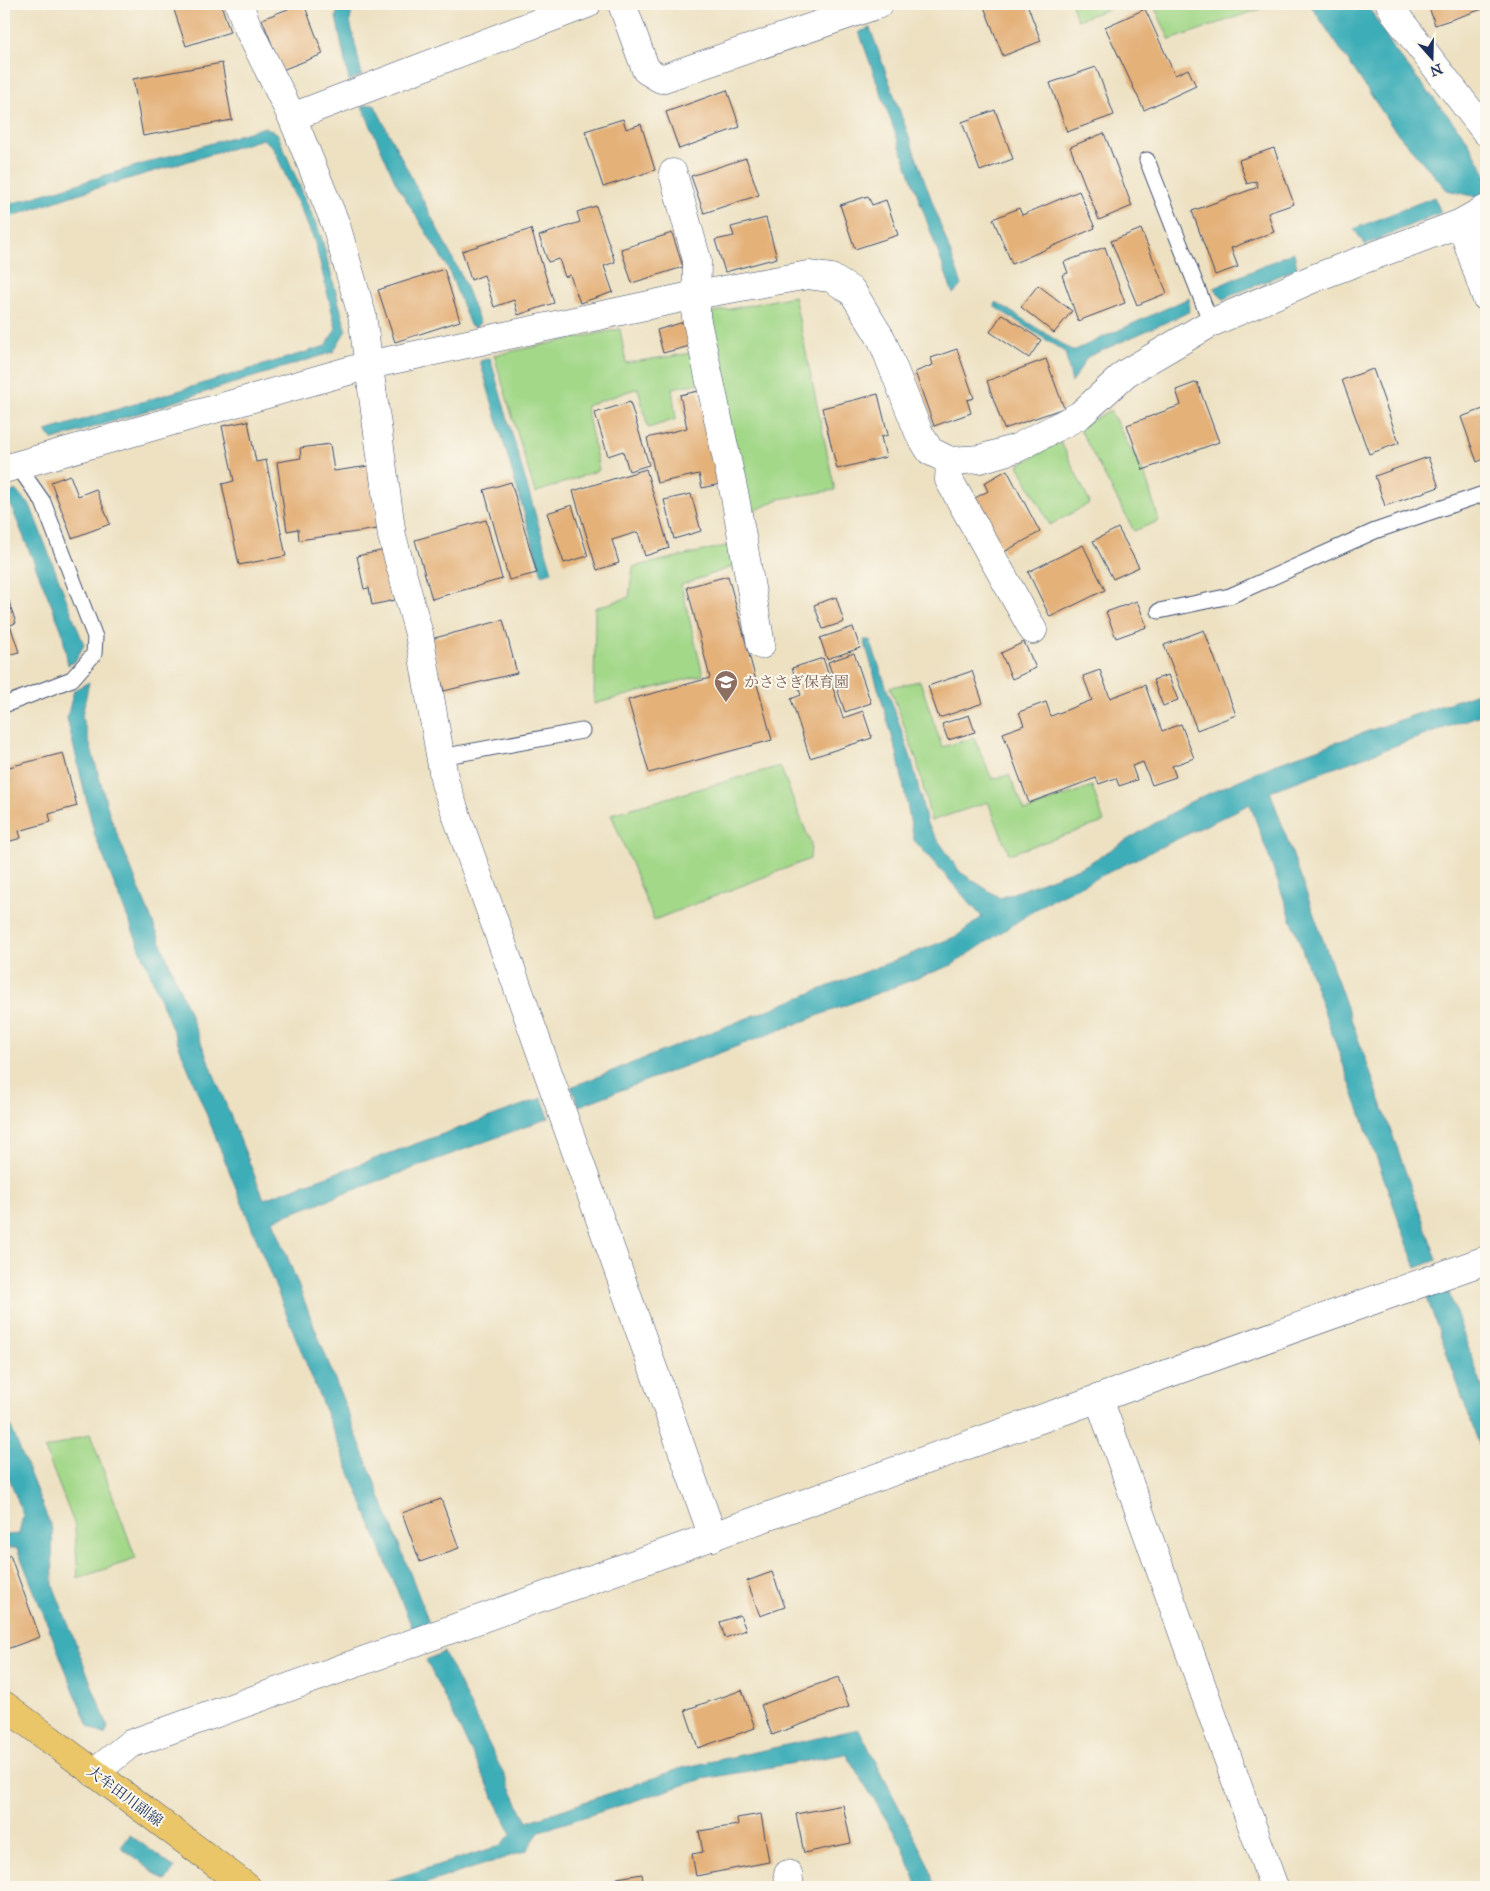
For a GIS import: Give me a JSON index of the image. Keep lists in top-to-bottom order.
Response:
{
  "streets": {
    "main road": ["大牟田川副線"]
  },
  "places": {
    "school or university": ["かささぎ保育園"]
  },
  "north": "bottom"
}
